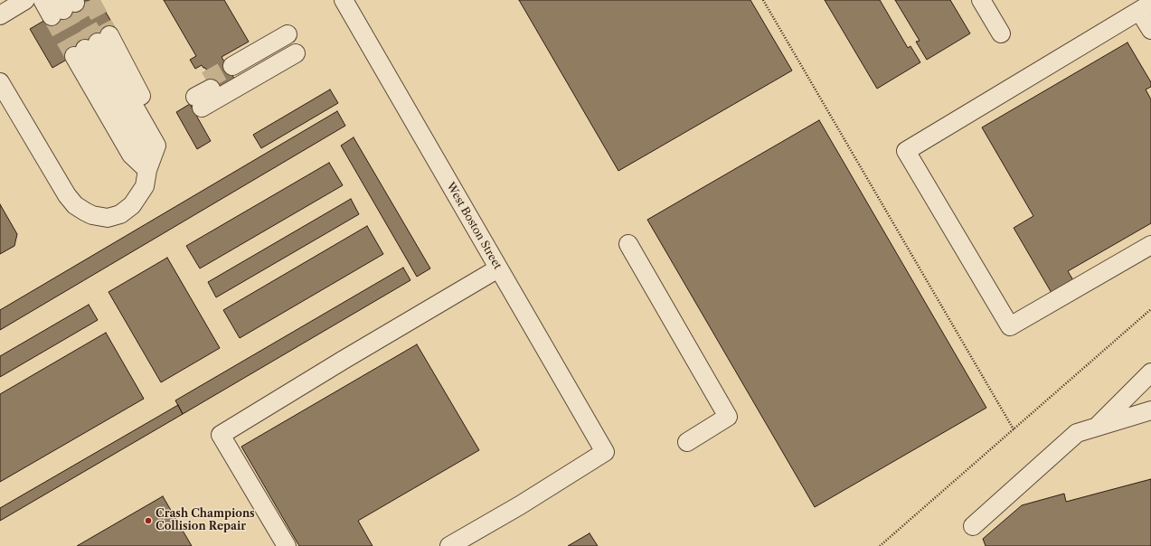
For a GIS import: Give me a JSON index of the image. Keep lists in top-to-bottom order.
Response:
{
  "streets": {
    "street": ["West Boston Street"]
  },
  "places": ["Crash Champions Collision Repair"]
}
